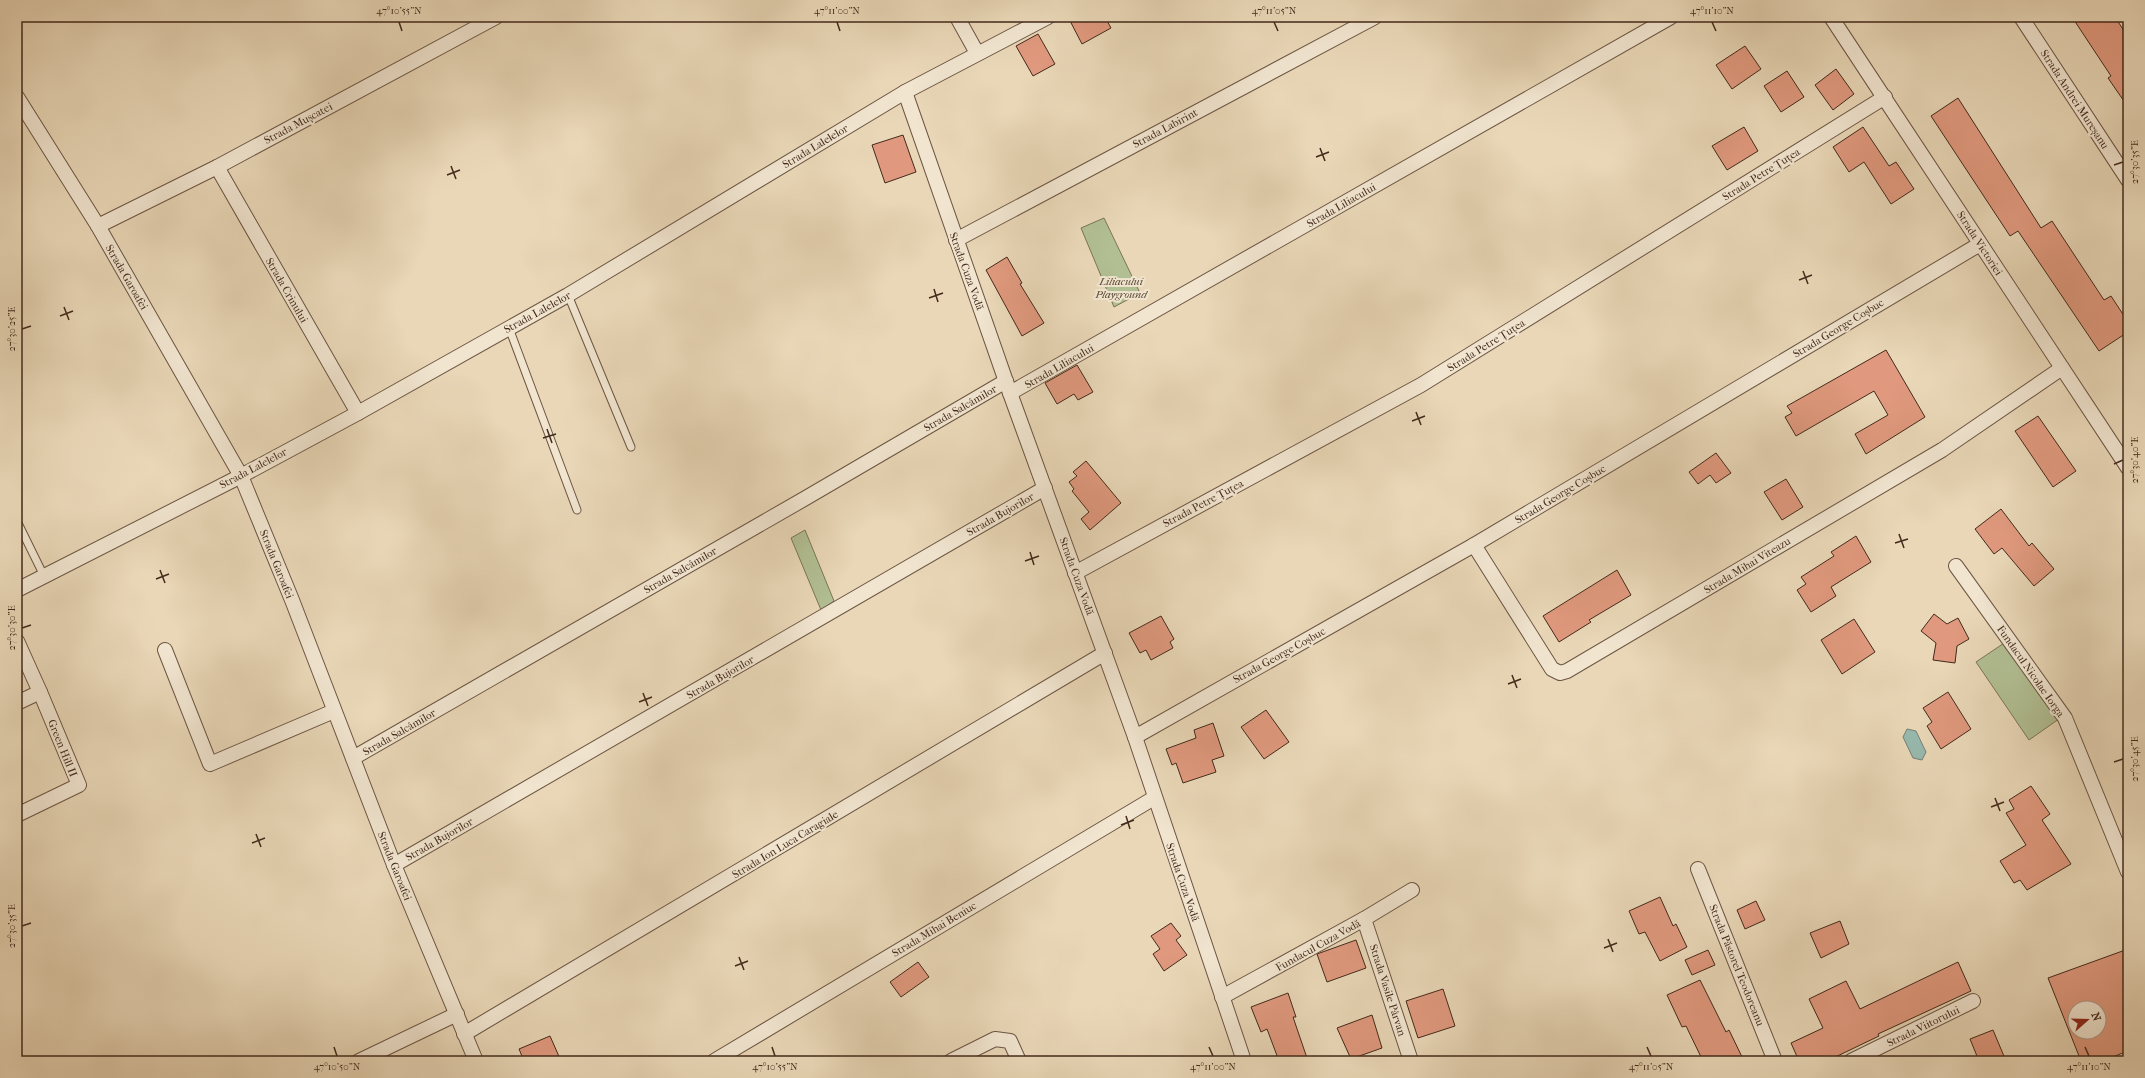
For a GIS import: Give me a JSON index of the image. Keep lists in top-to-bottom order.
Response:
{
  "streets": {
    "street": [
      "Strada Andrei Mureșanu",
      "Strada Mușcatei",
      "Strada Labirint",
      "Strada Lalelelor",
      "Strada Petre Țuțea",
      "Strada Liliacului",
      "Strada Victoriei",
      "Strada Cuza Vodă",
      "Strada Garoafei",
      "Strada Crinului",
      "Strada George Coșbuc",
      "Strada Salcâmilor",
      "Strada Bujorilor",
      "Strada Mihai Viteazu",
      "Fundacul Nicolae Iorga",
      "Green Hill II",
      "Strada Ion Luca Caragiale",
      "Strada Mihai Beniuc",
      "Fundacul Cuza Vodă",
      "Strada Păstorel Teodoreanu",
      "Strada Vasile Pârvan",
      "Strada Viitorului"
    ]
  },
  "crossings": [
    ["Strada Mușcatei", "Strada Garoafei"],
    ["Strada Mușcatei", "Strada Crinului"],
    ["Strada Labirint", "Strada Cuza Vodă"],
    ["Strada Lalelelor", "Strada Cuza Vodă"],
    ["Strada Lalelelor", "Strada Garoafei"],
    ["Strada Lalelelor", "Strada Crinului"],
    ["Strada Petre Țuțea", "Strada Victoriei"],
    ["Strada Petre Țuțea", "Strada Cuza Vodă"],
    ["Strada Liliacului", "Strada Cuza Vodă"],
    ["Strada Liliacului", "Strada Salcâmilor"],
    ["Strada Victoriei", "Strada George Coșbuc"],
    ["Strada Victoriei", "Strada Mihai Viteazu"],
    ["Strada Cuza Vodă", "Strada George Coșbuc"],
    ["Strada Cuza Vodă", "Strada Salcâmilor"],
    ["Strada Cuza Vodă", "Strada Bujorilor"],
    ["Strada Cuza Vodă", "Strada Ion Luca Caragiale"],
    ["Strada Cuza Vodă", "Strada Mihai Beniuc"],
    ["Strada Cuza Vodă", "Fundacul Cuza Vodă"],
    ["Strada Garoafei", "Strada Salcâmilor"],
    ["Strada Garoafei", "Strada Bujorilor"],
    ["Strada Garoafei", "Strada Ion Luca Caragiale"],
    ["Strada George Coșbuc", "Strada Mihai Viteazu"],
    ["Fundacul Cuza Vodă", "Strada Vasile Pârvan"]
  ],
  "parks": ["Liliacului Playground"],
  "north": "right",
  "coordinates": [
    "47°10'55\"N",
    "47°11'00\"N",
    "47°11'05\"N",
    "47°11'10\"N",
    "27°30'35\"E",
    "27°30'25\"E",
    "27°30'40\"E",
    "27°30'30\"E",
    "27°30'45\"E",
    "47°10'50\"N"
  ]
}
